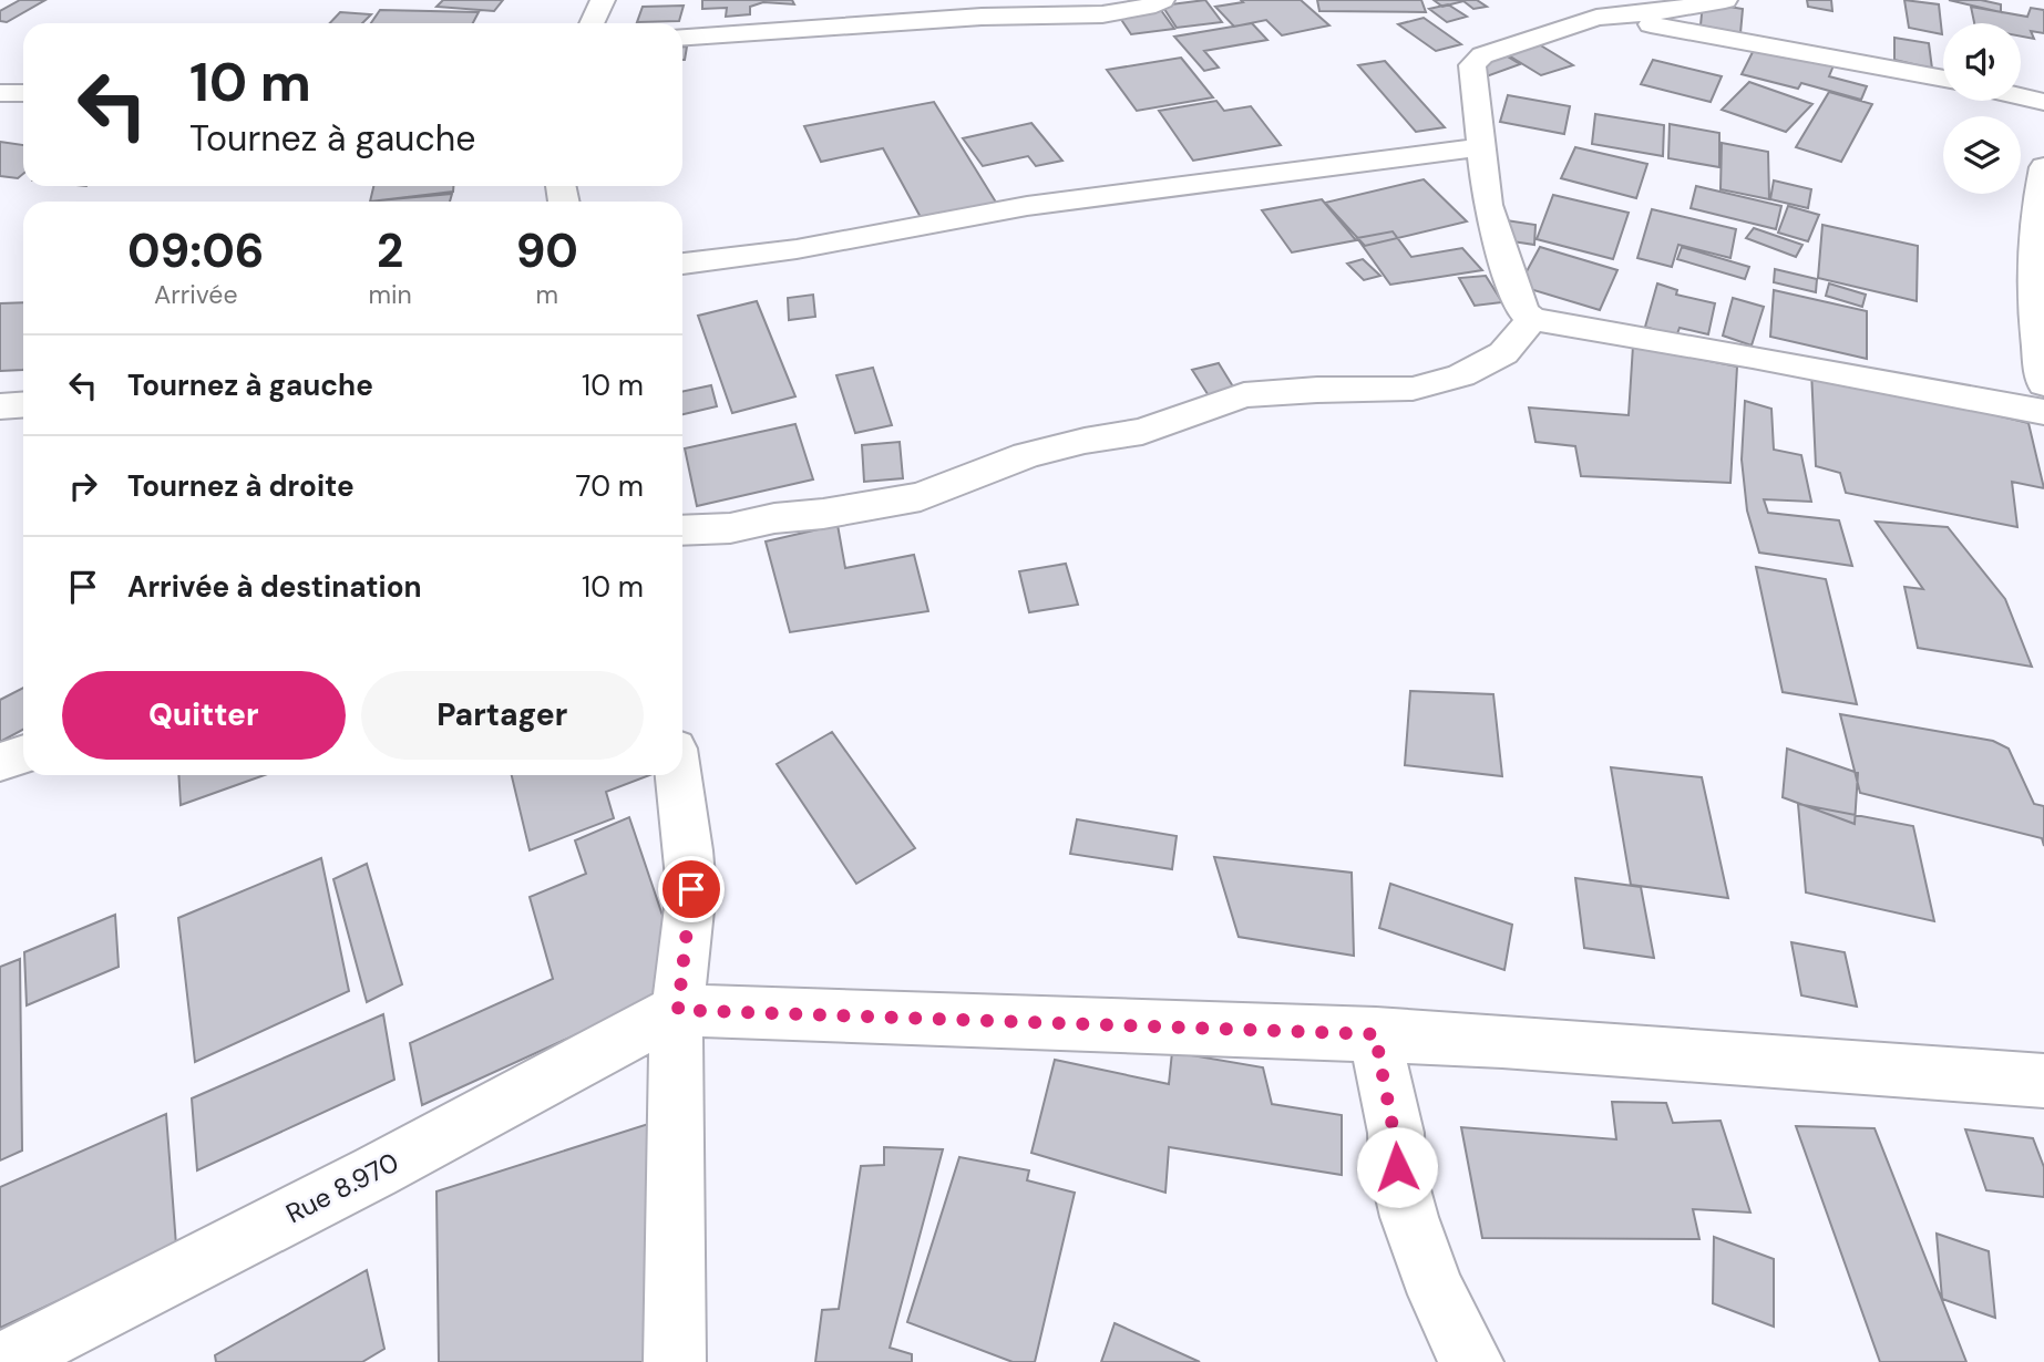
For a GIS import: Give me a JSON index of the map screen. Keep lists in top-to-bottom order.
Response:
{
  "streets": {
    "street": ["Rue 8.970"]
  },
  "page": {
    "turn": ["10 m", "Tournez à gauche"],
    "eta": [
      "09:06",
      "Arrivée",
      "2",
      "min",
      "90",
      "m"
    ],
    "list": [
      {
        "name": "Tournez à gauche",
        "value": "10 m"
      },
      {
        "name": "Tournez à droite",
        "value": "70 m"
      },
      {
        "name": "Arrivée à destination",
        "value": "10 m"
      }
    ],
    "buttons": ["Quitter", "Partager"]
  }
}
